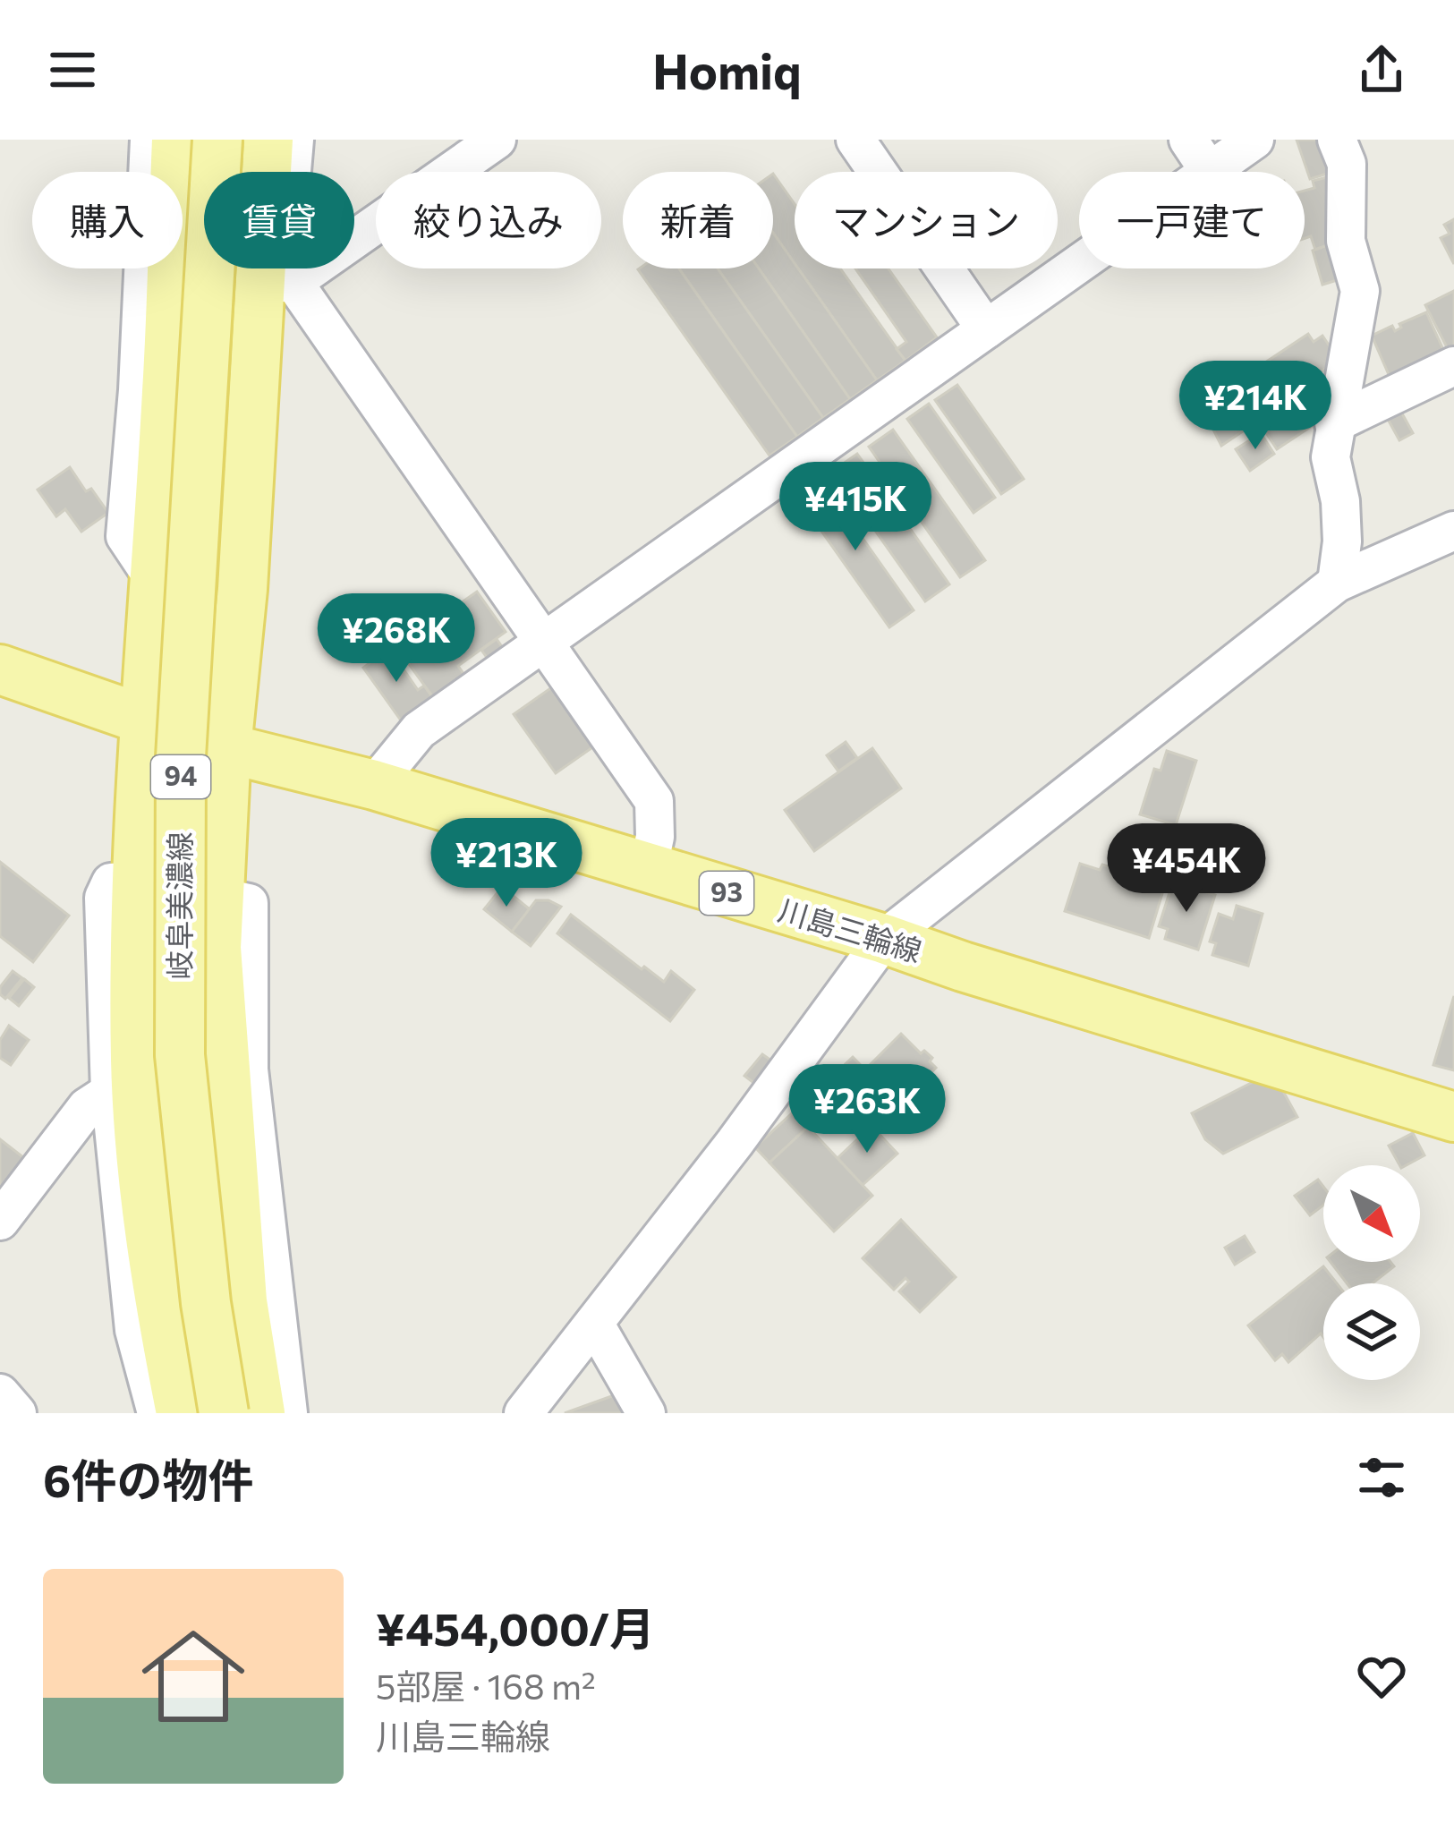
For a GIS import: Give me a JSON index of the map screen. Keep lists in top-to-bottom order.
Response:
{
  "streets": {
    "main road": [
      "94",
      "93",
      "岐阜美濃線",
      "川島三輪線"
    ]
  },
  "crossings": [
    ["94", "川島三輪線"]
  ],
  "north": "bottom right",
  "page": {
    "header": "Homiq",
    "chip": [
      "購入",
      "賃貸",
      "絞り込み",
      "新着",
      "マンション",
      "一戸建て"
    ],
    "price": [
      "¥214K",
      "¥415K",
      "¥268K",
      "¥213K",
      "¥454K",
      "¥263K"
    ],
    "heading": "6件の物件",
    "list": [
      {
        "name": "¥454,000/月",
        "note": "5部屋 · 168 m² · 川島三輪線"
      }
    ]
  }
}
